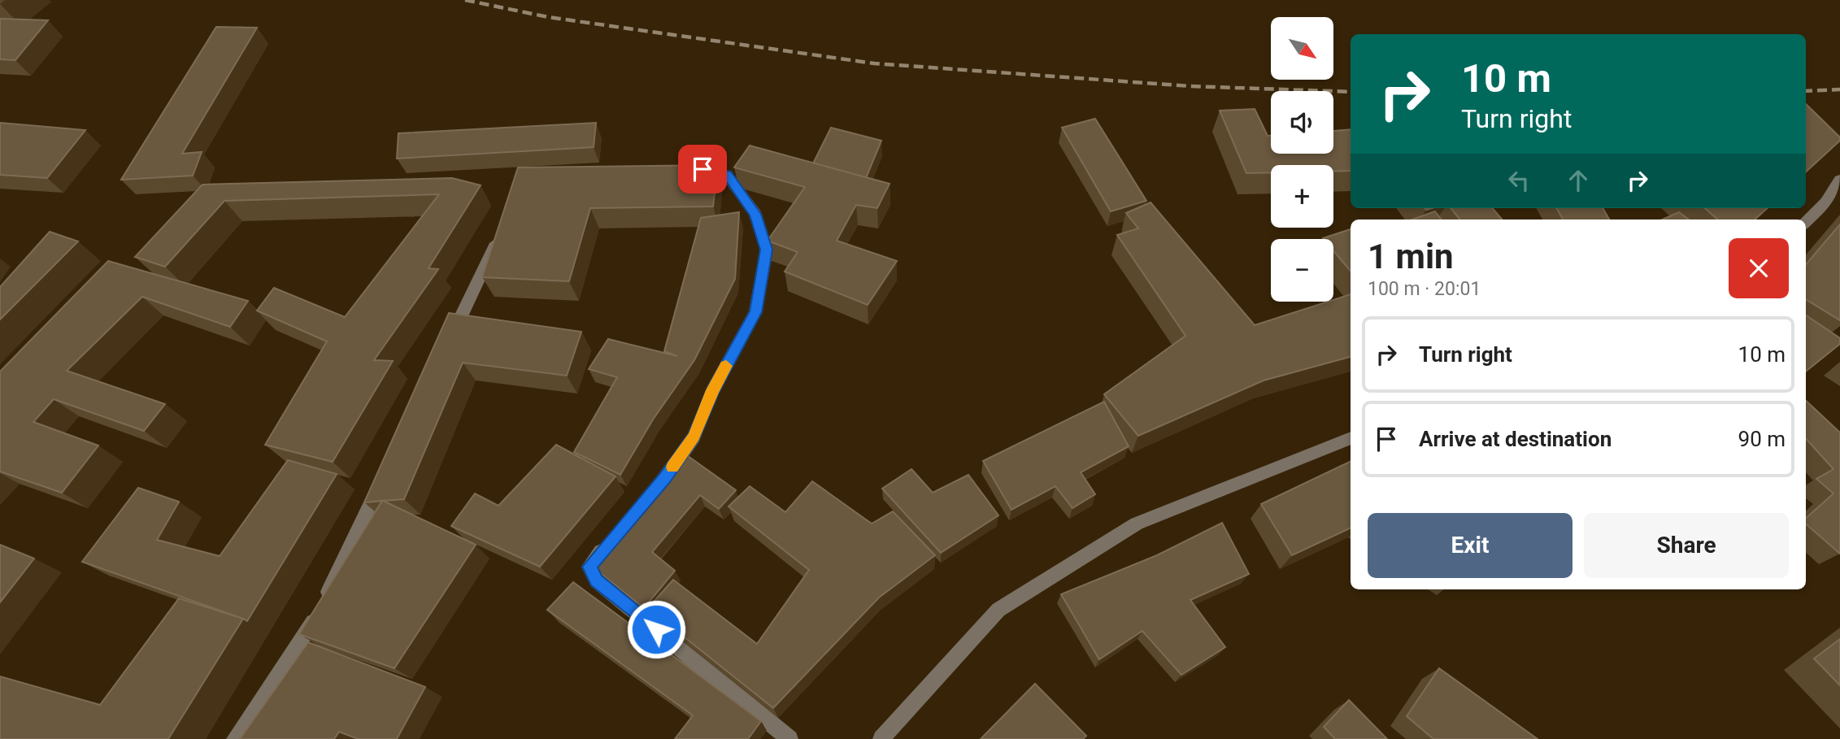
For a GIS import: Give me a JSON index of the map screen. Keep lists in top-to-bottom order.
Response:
{
  "north": "bottom right",
  "page": {
    "map_buttons": ["+", "−"],
    "turn": ["10 m", "Turn right"],
    "heading": ["1 min", "100 m · 20:01"],
    "list": [
      {
        "name": "Turn right",
        "value": "10 m"
      },
      {
        "name": "Arrive at destination",
        "value": "90 m"
      }
    ],
    "buttons": ["Exit", "Share"]
  }
}
